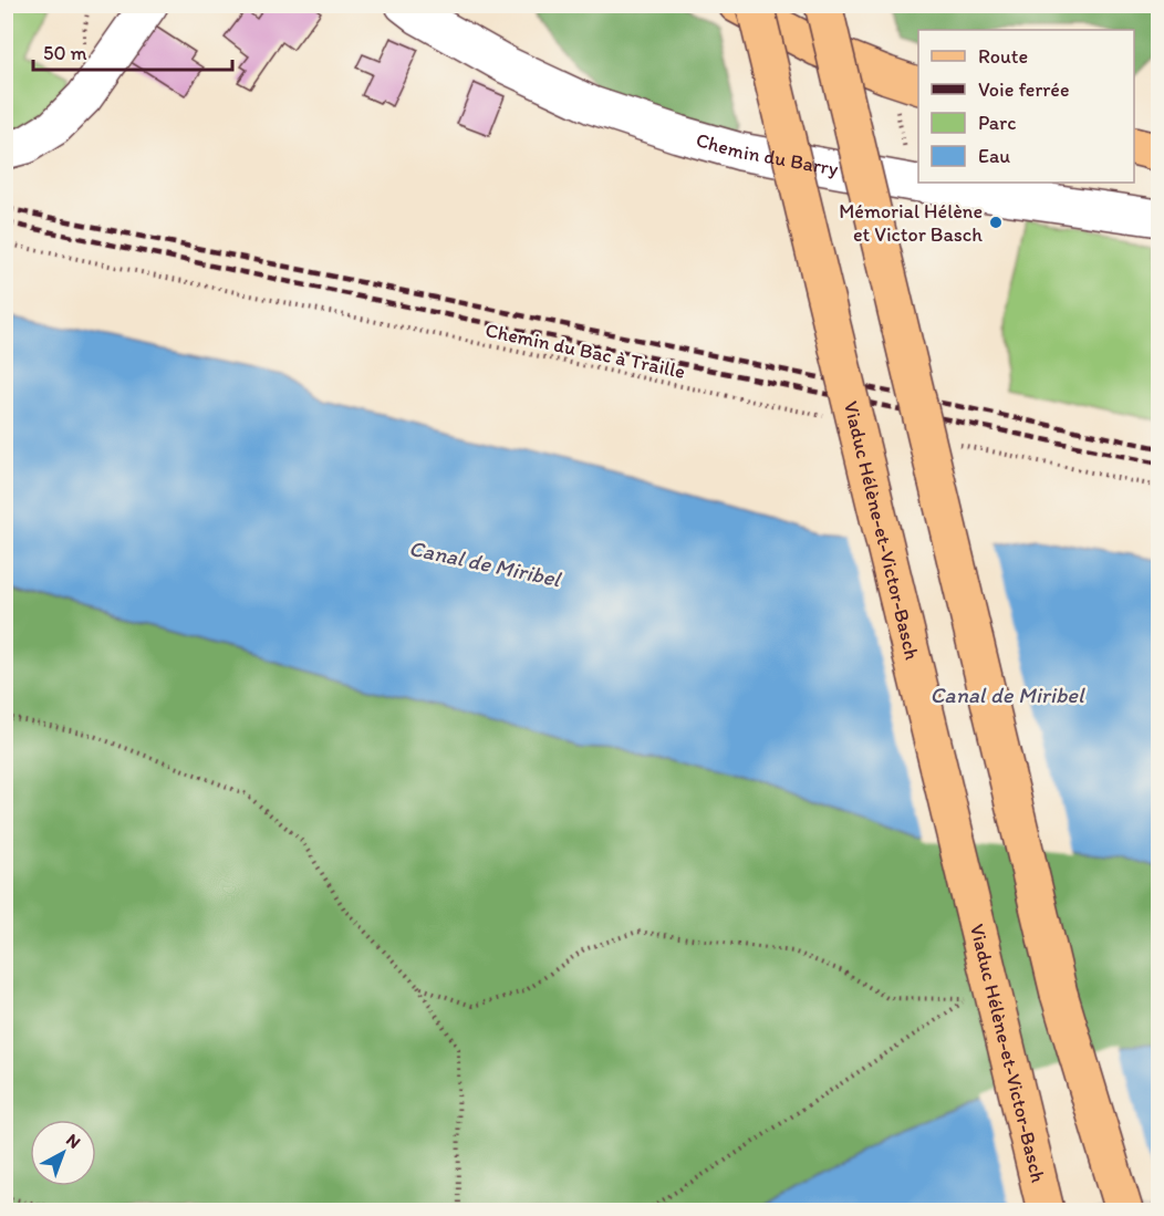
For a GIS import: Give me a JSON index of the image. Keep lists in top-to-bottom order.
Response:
{
  "streets": {
    "main road": ["Viaduc Hélène-et-Victor-Basch"],
    "street": ["Chemin du Barry"],
    "path": ["Chemin du Bac à Traille"]
  },
  "water": ["Canal de Miribel"],
  "places": ["Mémorial Hélène et Victor Basch"],
  "legend": [
    "Route",
    "Voie ferrée",
    "Parc",
    "Eau"
  ],
  "scale_bar": "50 m",
  "north": "top right"
}
